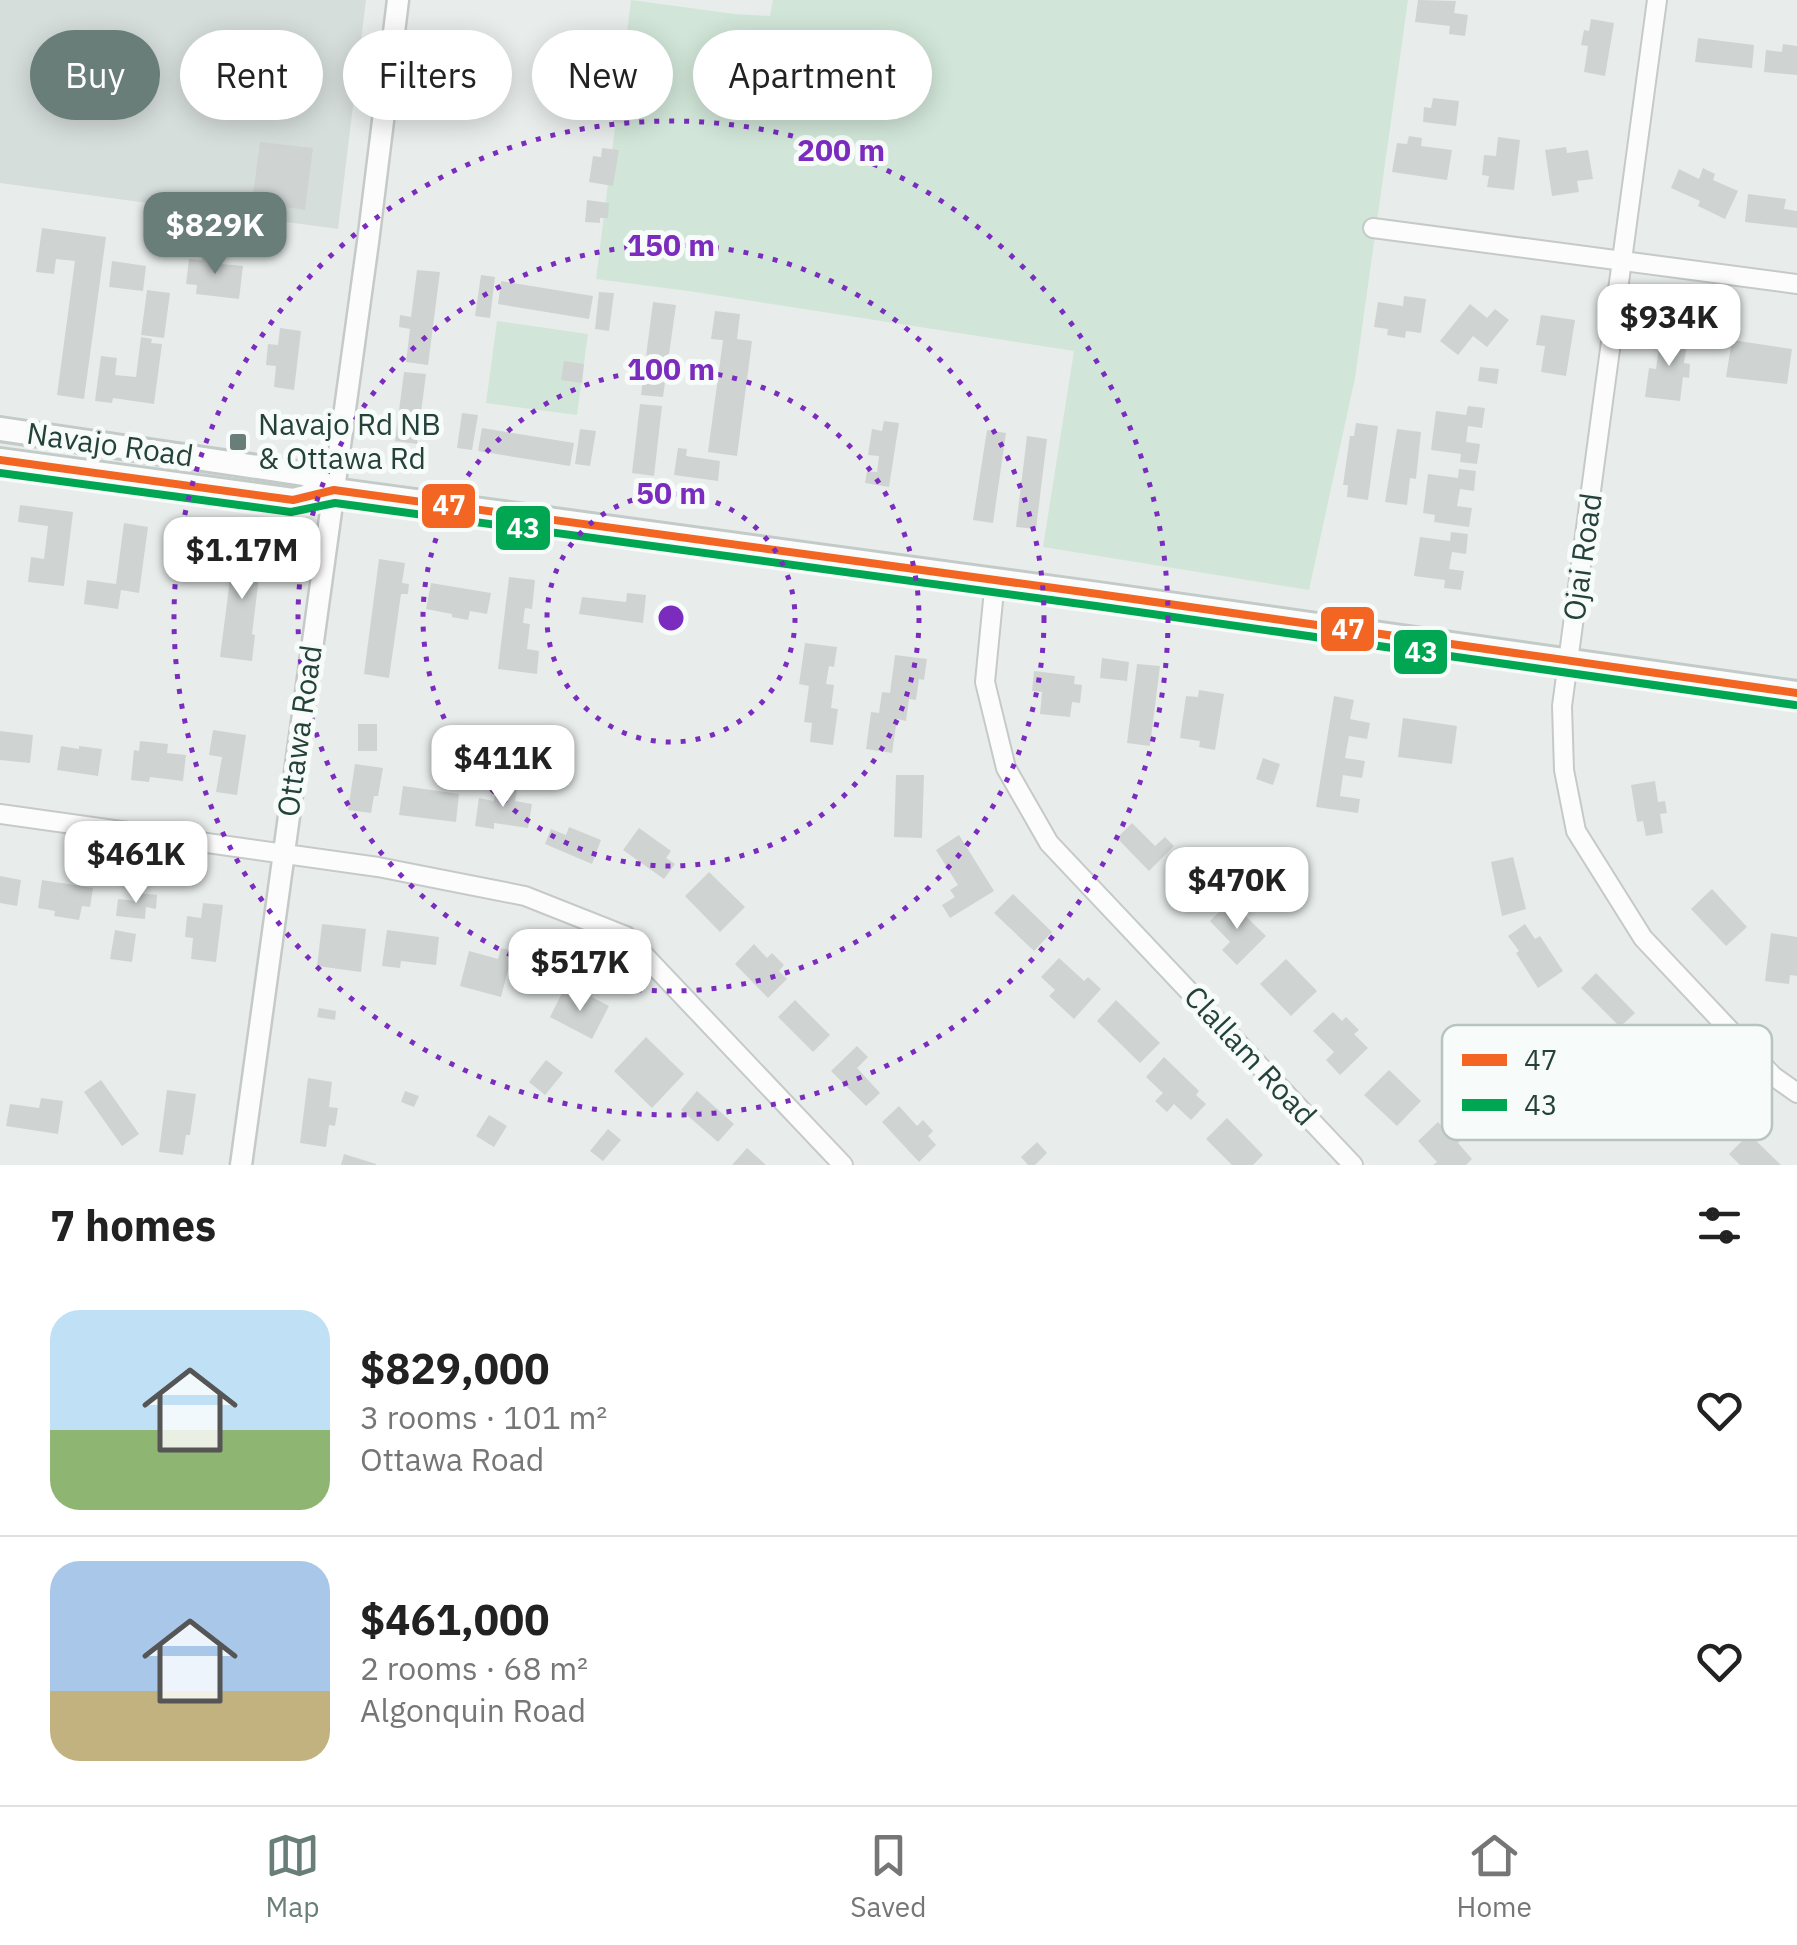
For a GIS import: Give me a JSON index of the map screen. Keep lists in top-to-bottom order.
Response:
{
  "streets": {
    "main road": ["Navajo Road"],
    "street": ["Ojai Road", "Ottawa Road", "Clallam Road"]
  },
  "crossings": [
    ["Navajo Road", "Ojai Road"],
    ["Navajo Road", "Ottawa Road"],
    ["Navajo Road", "Clallam Road"]
  ],
  "places": {
    "transit": ["Navajo Rd NB & Ottawa Rd"]
  },
  "lines": ["transit line 47", "transit line 43"],
  "legend": ["47", "43"],
  "page": {
    "chip": [
      "Buy",
      "Rent",
      "Filters",
      "New",
      "Apartment"
    ],
    "price": [
      "$829K",
      "$934K",
      "$1.17M",
      "$411K",
      "$461K",
      "$470K",
      "$517K"
    ],
    "heading": "7 homes",
    "list": [
      {
        "name": "$829,000",
        "note": "3 rooms · 101 m² · Ottawa Road"
      },
      {
        "name": "$461,000",
        "note": "2 rooms · 68 m² · Algonquin Road"
      }
    ],
    "tabs": ["Map", "Saved", "Home"]
  },
  "rings": [
    "200 m",
    "150 m",
    "100 m",
    "50 m"
  ]
}
